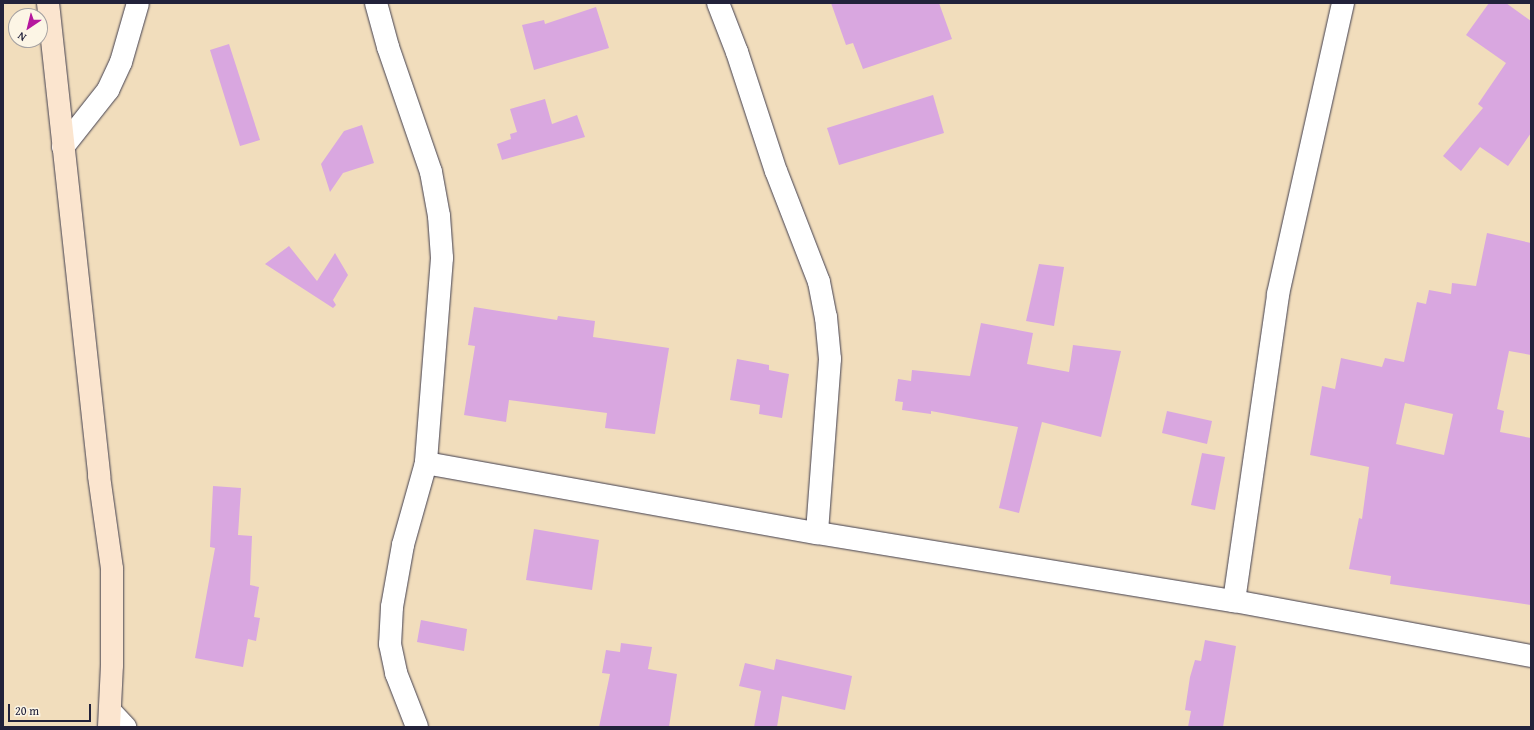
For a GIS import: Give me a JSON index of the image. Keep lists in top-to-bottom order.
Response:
{
  "scale_bar": "20 m",
  "north": "bottom left"
}
